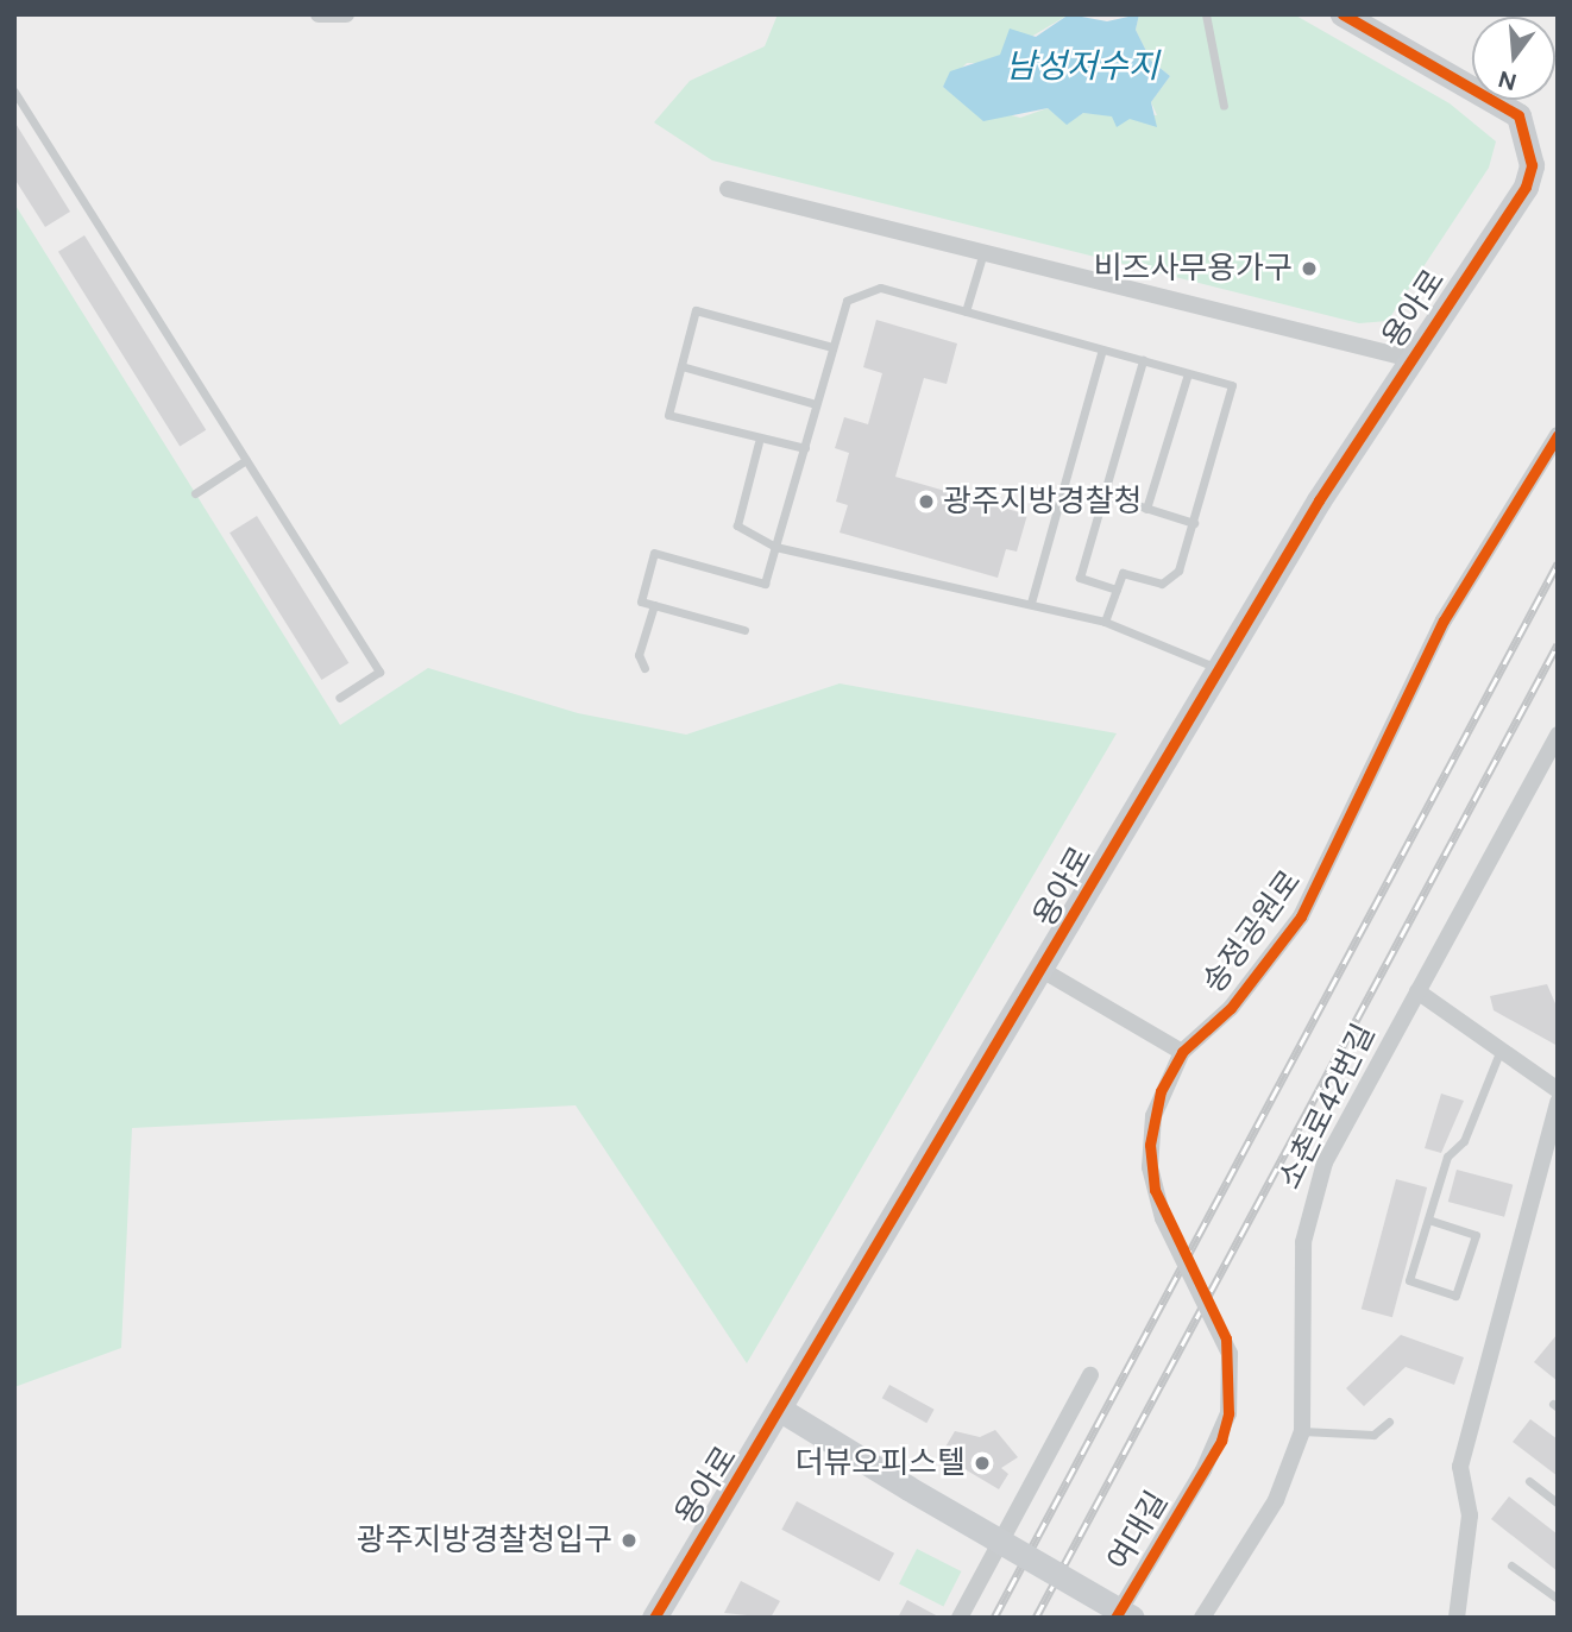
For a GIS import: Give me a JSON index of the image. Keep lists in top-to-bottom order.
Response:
{
  "streets": {
    "street": [
      "용아로",
      "송정공원로",
      "소촌로42번길",
      "여대길"
    ]
  },
  "crossings": [
    ["송정공원로", "여대길"]
  ],
  "water": ["남성저수지"],
  "places": [
    "비즈사무용가구",
    "광주지방경찰청",
    "더뷰오피스텔",
    "광주지방경찰청입구"
  ],
  "north": "bottom"
}
